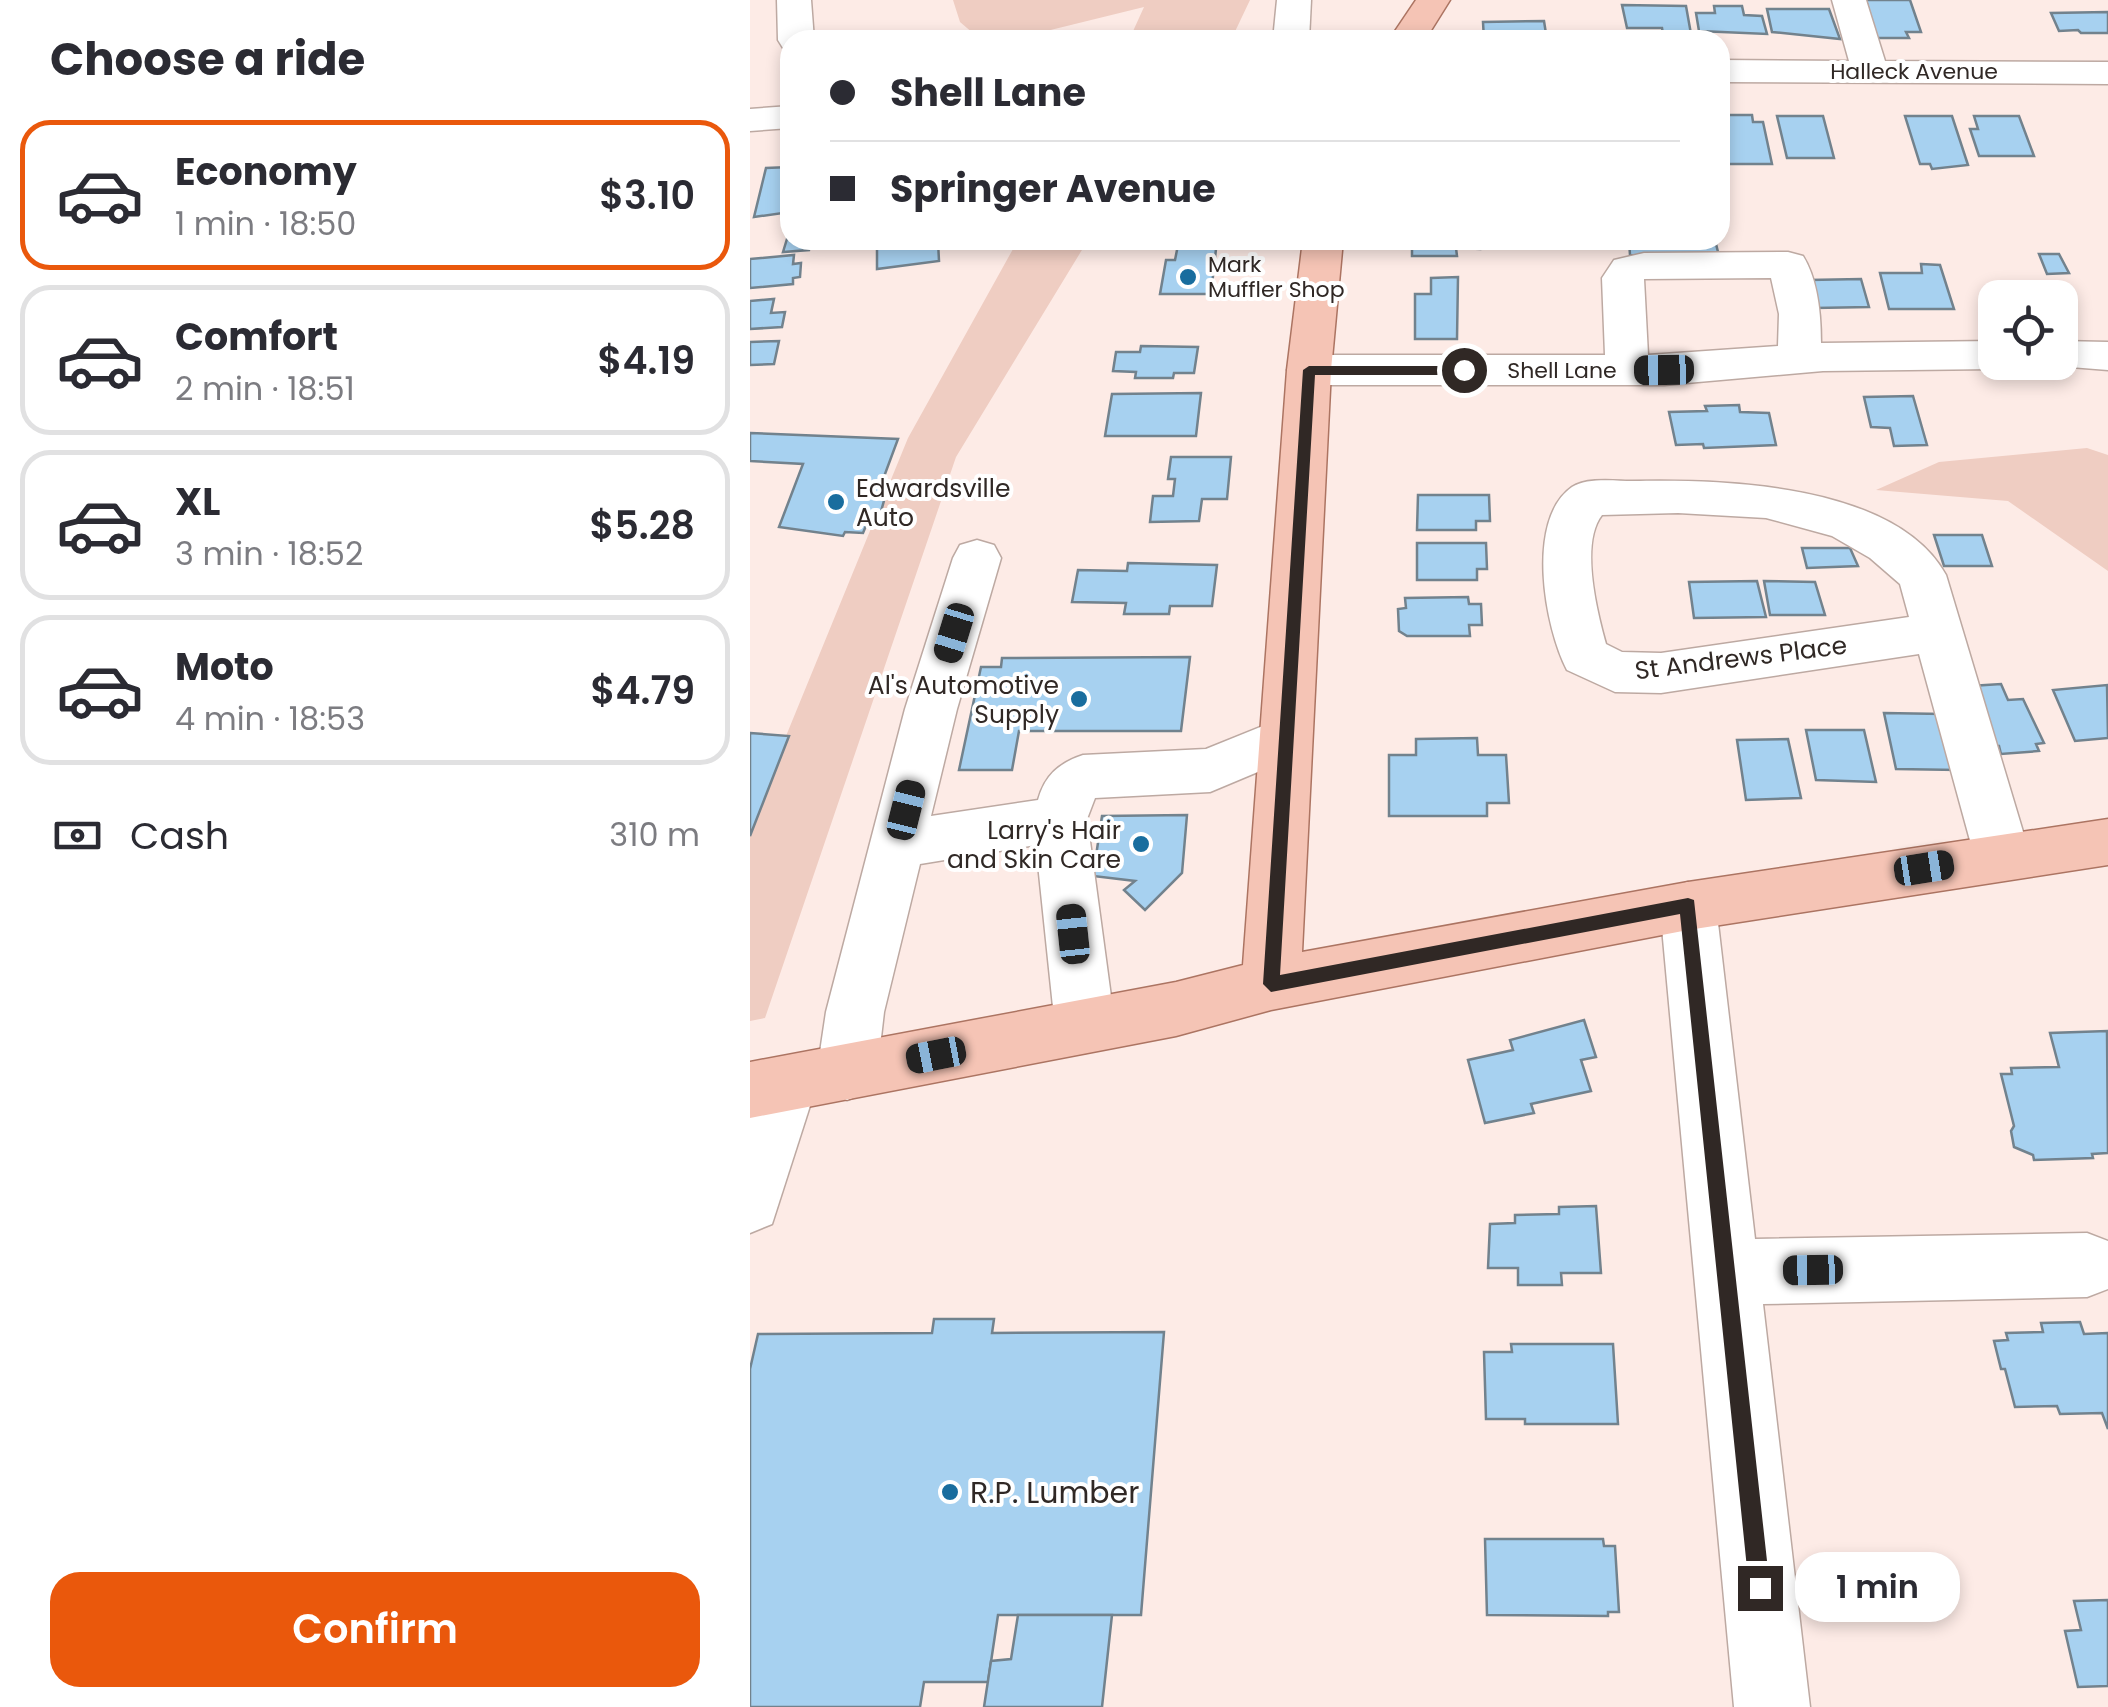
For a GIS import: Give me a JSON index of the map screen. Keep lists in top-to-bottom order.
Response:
{
  "streets": {
    "street": ["Halleck Avenue", "Shell Lane", "St Andrews Place"]
  },
  "places": [
    "Mark Muffler Shop",
    "Edwardsville Auto",
    "Al's Automotive Supply",
    "Larry's Hair and Skin Care",
    "R.P. Lumber"
  ],
  "page": {
    "heading": "Choose a ride",
    "banner": ["Shell Lane", "Springer Avenue"],
    "list": [
      {
        "name": "Economy",
        "note": "1 min · 18:50",
        "value": "$3.10"
      },
      {
        "name": "Comfort",
        "note": "2 min · 18:51",
        "value": "$4.19"
      },
      {
        "name": "XL",
        "note": "3 min · 18:52",
        "value": "$5.28"
      },
      {
        "name": "Moto",
        "note": "4 min · 18:53",
        "value": "$4.79"
      }
    ],
    "pay": ["Cash", "310 m"],
    "buttons": "Confirm",
    "bubble": "1 min"
  }
}
